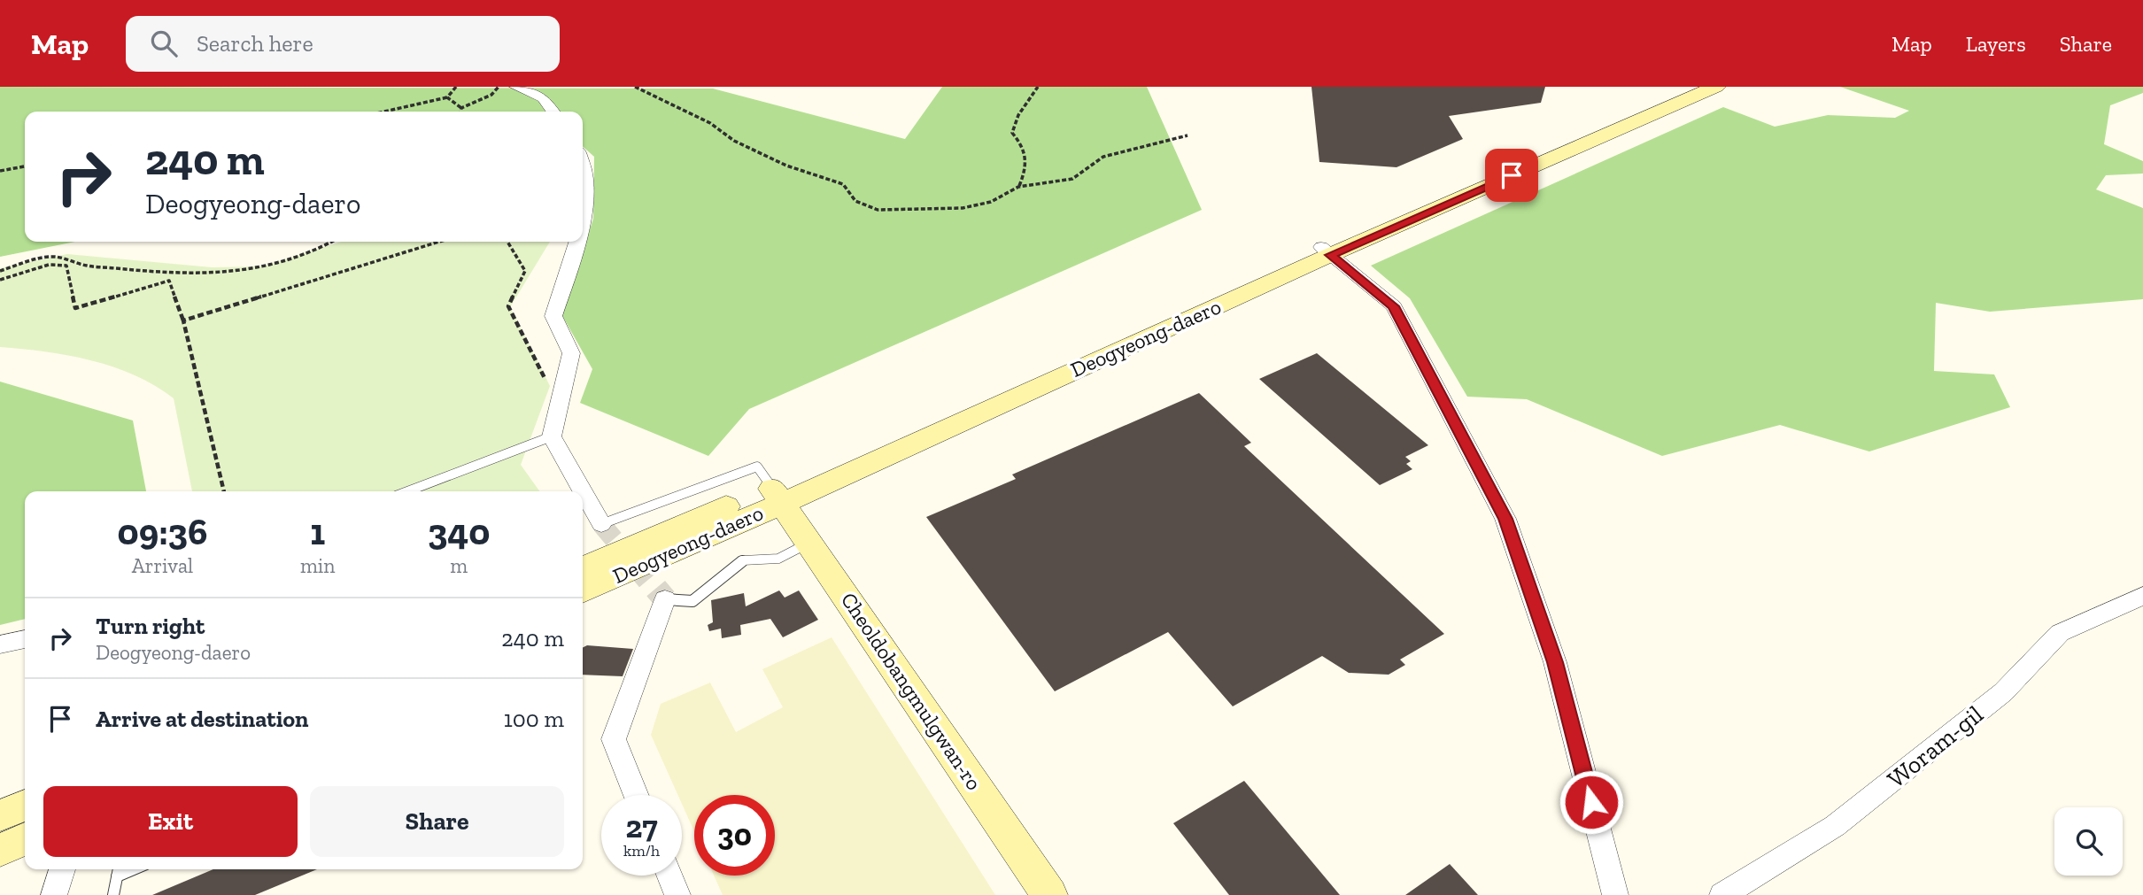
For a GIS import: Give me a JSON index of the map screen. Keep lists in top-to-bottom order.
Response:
{
  "streets": {
    "street": ["Deogyeong-daero", "Cheoldobangmulgwan-ro", "Woram-gil"]
  },
  "crossings": [
    ["Deogyeong-daero", "Cheoldobangmulgwan-ro"]
  ],
  "page": {
    "header": "Map",
    "search": "Search here",
    "nav": ["Map", "Layers", "Share"],
    "turn": ["240 m", "Deogyeong-daero"],
    "eta": [
      "09:36",
      "Arrival",
      "1",
      "min",
      "340",
      "m"
    ],
    "list": [
      {
        "name": "Turn right",
        "note": "Deogyeong-daero",
        "value": "240 m"
      },
      {
        "name": "Arrive at destination",
        "value": "100 m"
      }
    ],
    "buttons": ["Exit", "Share"],
    "speed": "27 km/h",
    "limit": "30"
  }
}
